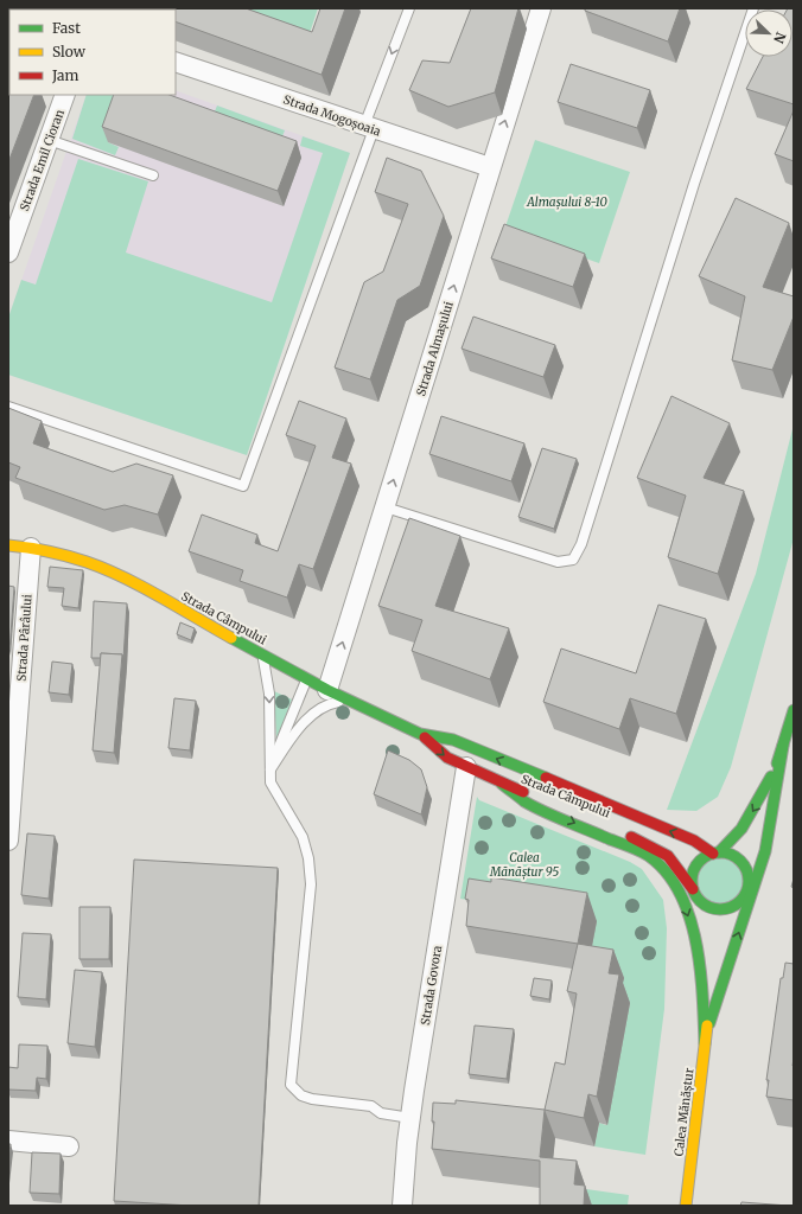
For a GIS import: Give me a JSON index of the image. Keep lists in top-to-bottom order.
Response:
{
  "streets": {
    "main road": ["Strada Câmpului", "Calea Mănăștur"],
    "street": [
      "Strada Mogoșoaia",
      "Strada Emil Cioran",
      "Strada Almașului",
      "Strada Pârâului",
      "Strada Govora"
    ]
  },
  "crossings": [
    ["Strada Mogoșoaia", "Strada Almașului"],
    ["Strada Almașului", "Strada Câmpului"],
    ["Strada Câmpului", "Strada Pârâului"],
    ["Strada Câmpului", "Strada Govora"],
    ["Strada Câmpului", "Calea Mănăștur"]
  ],
  "one_way": ["Strada Almașului"],
  "parks": ["Almașului 8-10", "Calea Mănăștur 95"],
  "legend": ["Fast", "Slow", "Jam"],
  "north": "bottom right"
}
